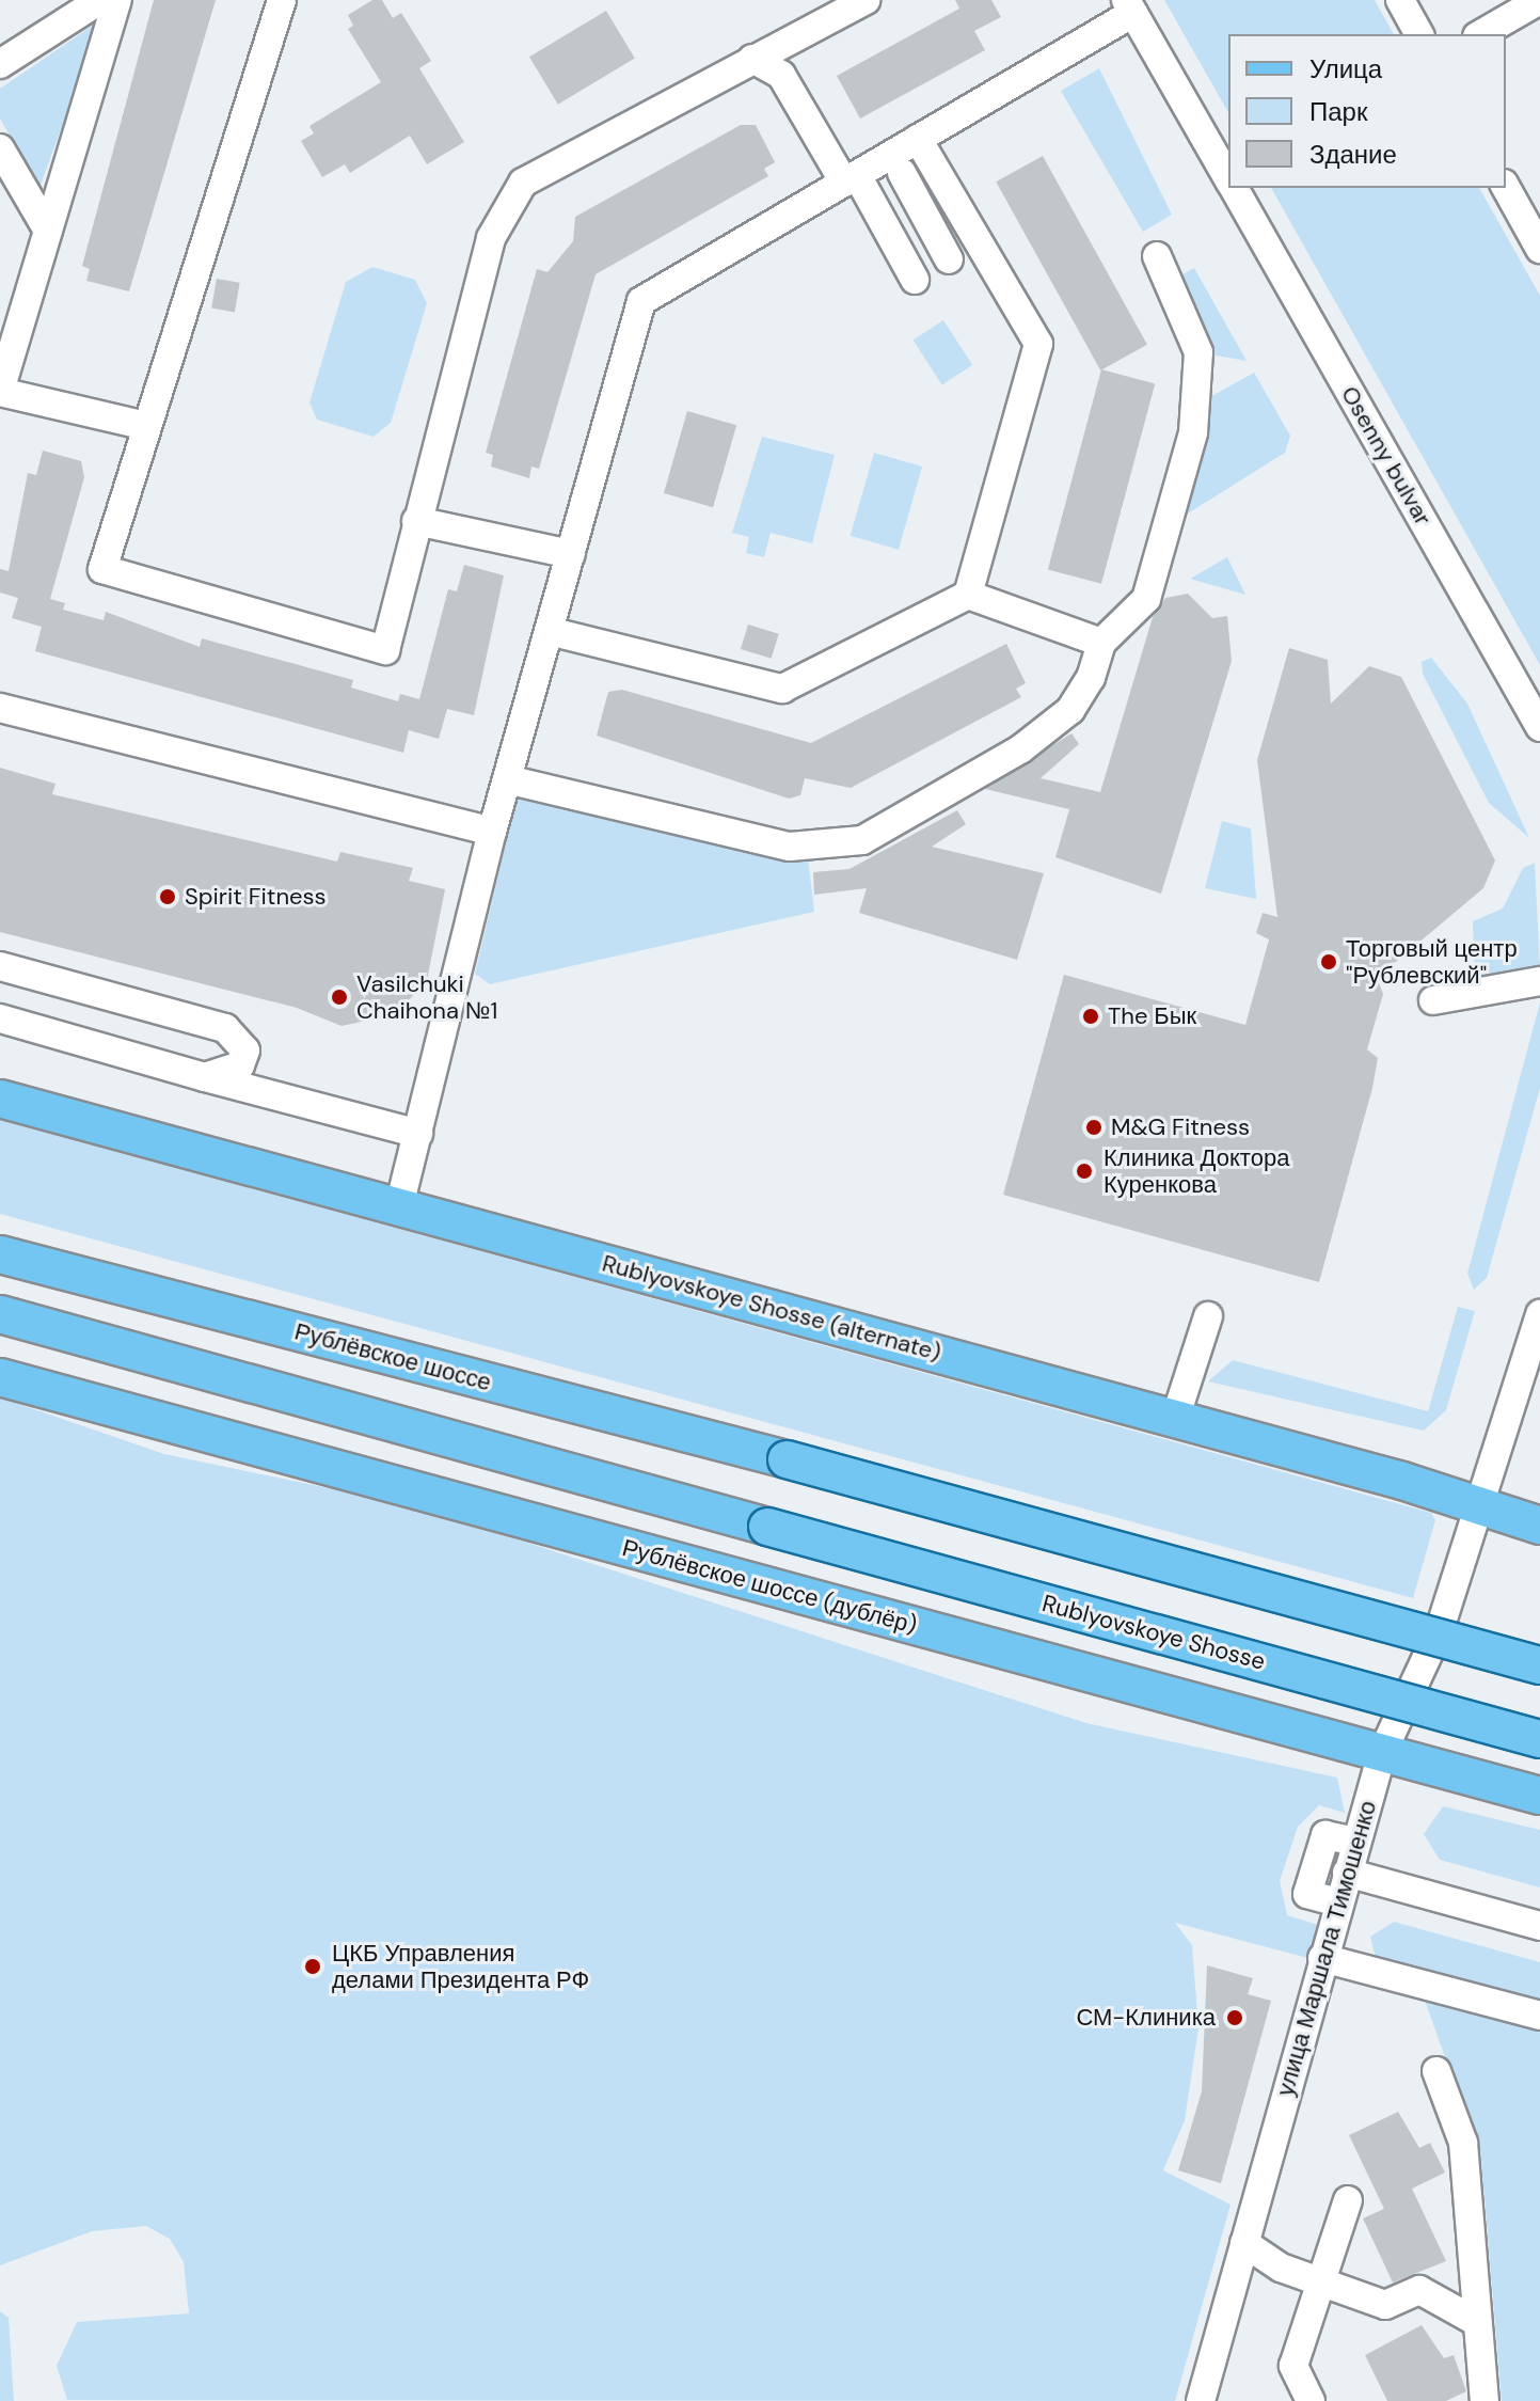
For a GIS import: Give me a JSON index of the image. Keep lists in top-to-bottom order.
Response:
{
  "streets": {
    "main road": [
      "Rublyovskoye Shosse (alternate)",
      "Рублёвское шоссе",
      "Рублёвское шоссе (дублёр)",
      "Rublyovskoye Shosse"
    ],
    "street": ["Osenny bulvar", "улица Маршала Тимошенко"]
  },
  "crossings": [
    ["Rublyovskoye Shosse (alternate)", "улица Маршала Тимошенко"],
    ["Рублёвское шоссе (дублёр)", "улица Маршала Тимошенко"]
  ],
  "places": [
    "Spirit Fitness",
    "Торговый центр \"Рублевский\"",
    "Vasilchuki Chaihona №1",
    "The Бык",
    "M&G Fitness",
    "Клиника Доктора Куренкова",
    "ЦКБ Управления делами Президента РФ",
    "СМ-Клиника"
  ],
  "legend": ["Улица", "Парк", "Здание"]
}
